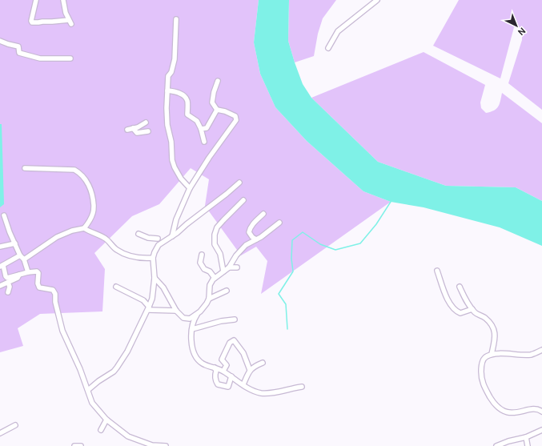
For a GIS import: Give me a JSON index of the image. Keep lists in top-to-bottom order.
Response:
{
  "north": "bottom right"
}
